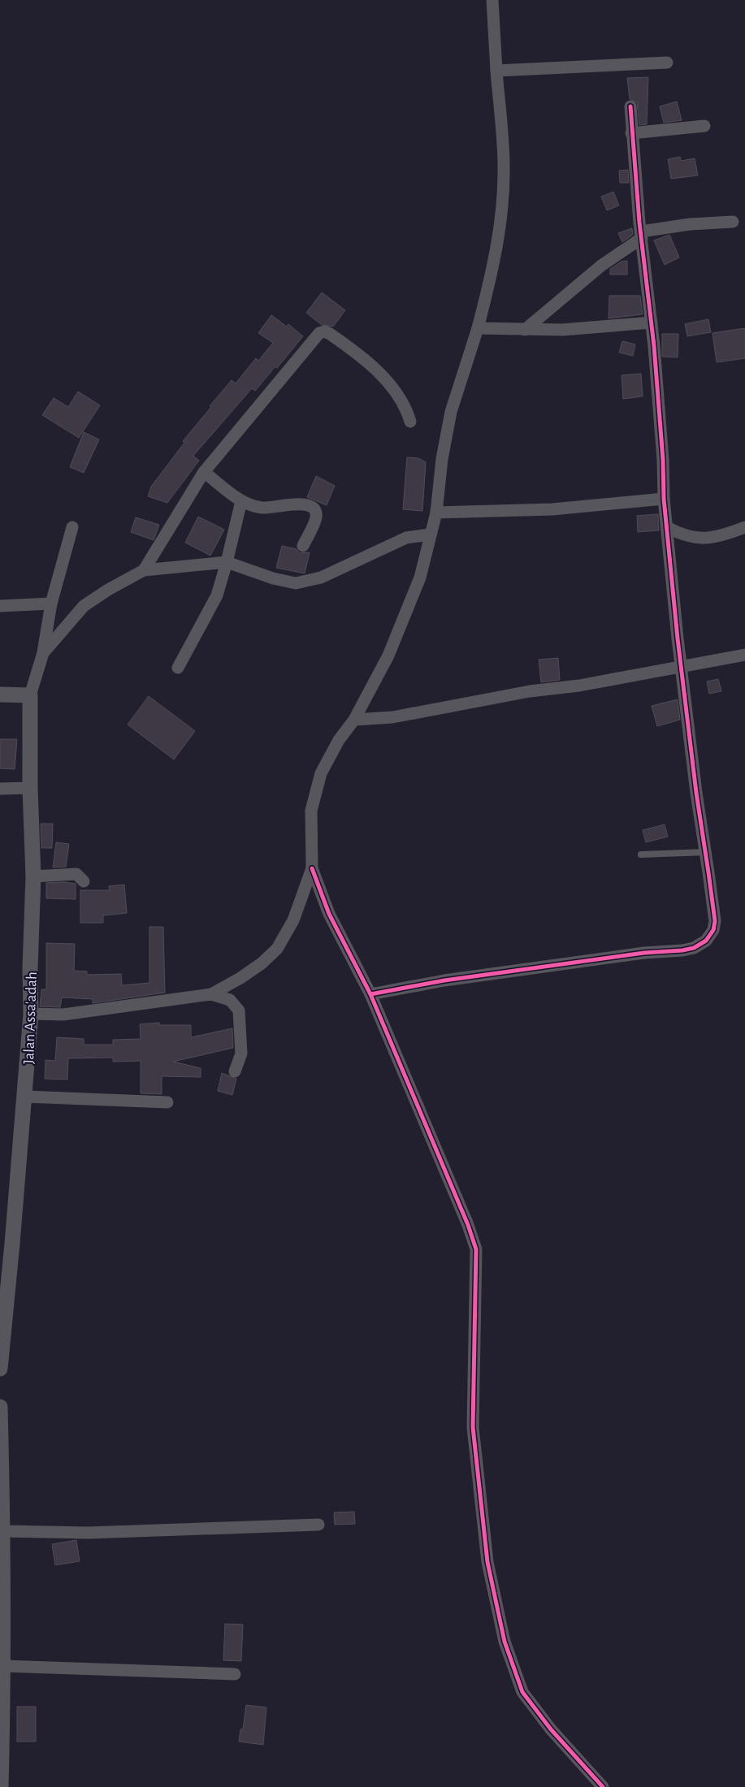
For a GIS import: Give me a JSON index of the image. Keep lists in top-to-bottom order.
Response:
{
  "streets": {
    "street": ["Jalan Assa'adah"]
  }
}
